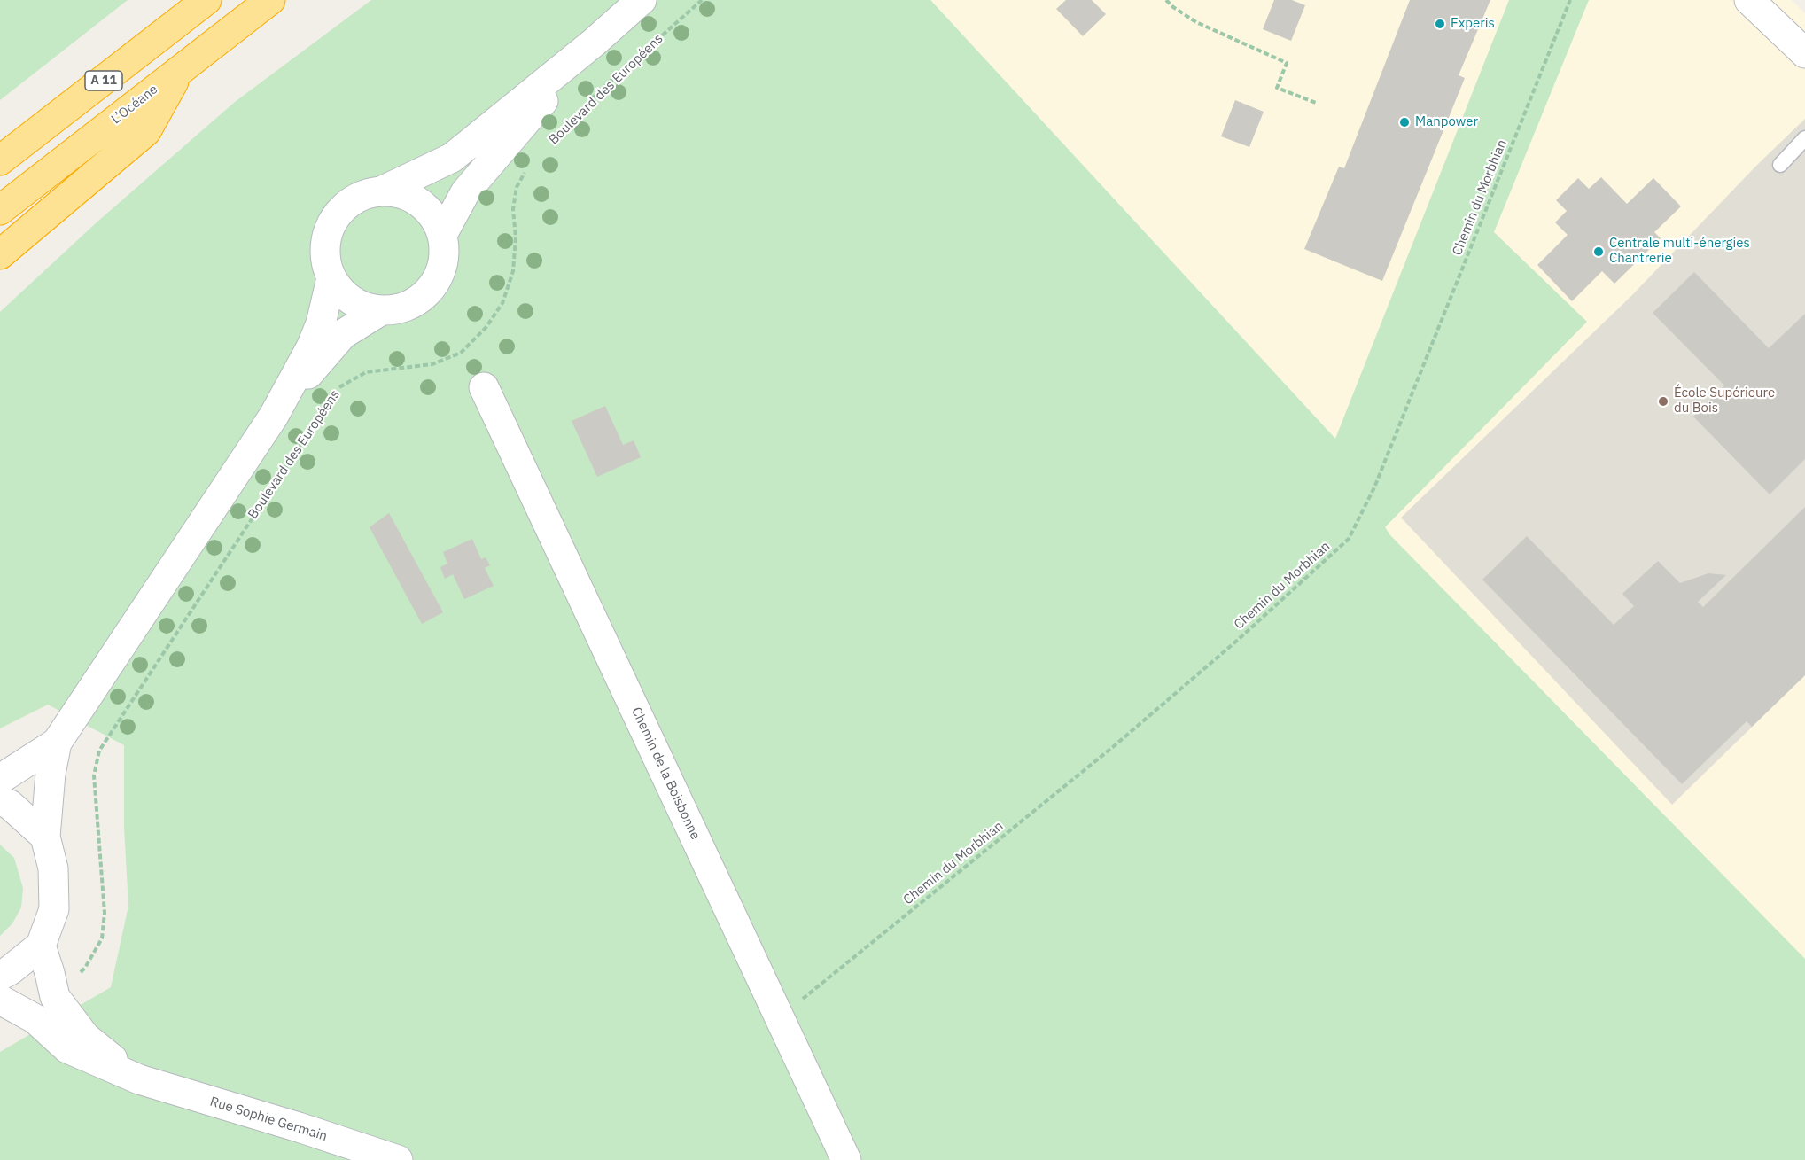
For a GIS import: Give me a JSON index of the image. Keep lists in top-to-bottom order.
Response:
{
  "streets": {
    "highway": ["A 11", "L’Océane"],
    "street": ["Chemin de la Boisbonne", "Rue Sophie Germain"],
    "path": ["Boulevard des Européens", "Chemin du Morbhian"]
  },
  "crossings": [
    ["Boulevard des Européens", "Rue Sophie Germain"],
    ["Chemin du Morbhian", "Chemin de la Boisbonne"]
  ],
  "places": [
    "Experis",
    "Manpower",
    "Centrale multi-énergies Chantrerie",
    "École Supérieure du Bois"
  ]
}
